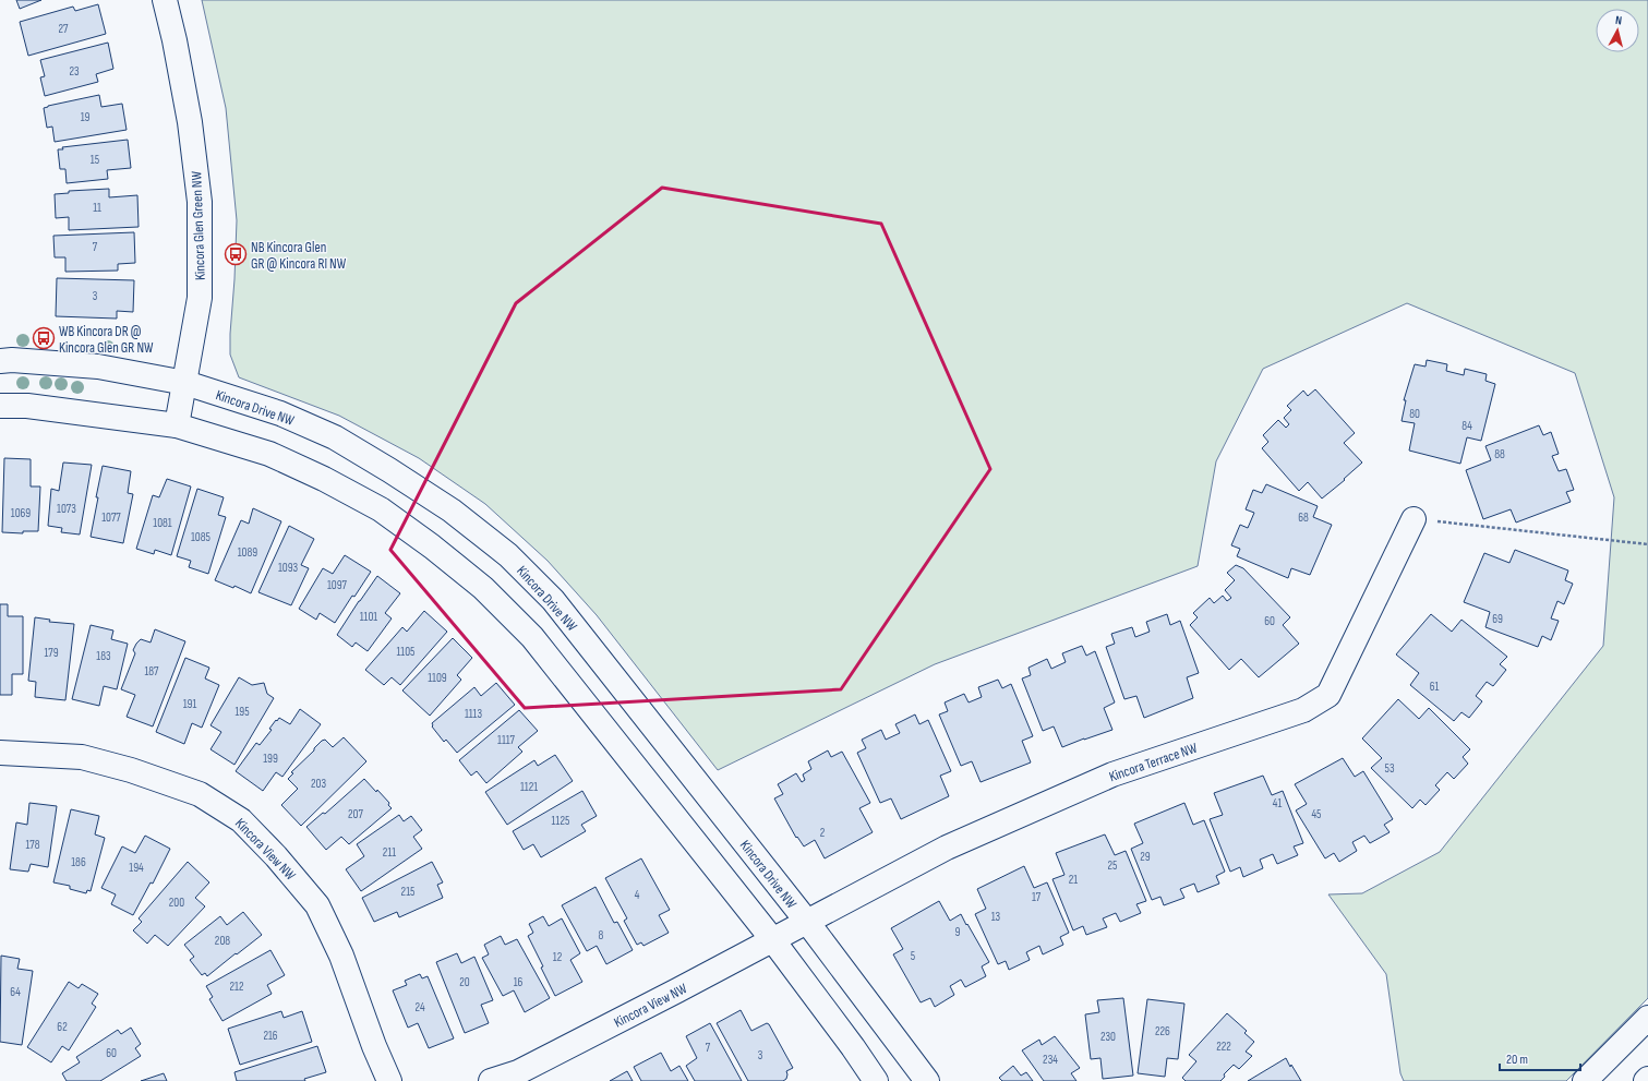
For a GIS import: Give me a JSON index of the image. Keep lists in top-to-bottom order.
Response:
{
  "streets": {
    "street": [
      "Kincora Glen Green NW",
      "Kincora Drive NW",
      "Kincora Terrace NW",
      "Kincora View NW"
    ]
  },
  "crossings": [
    ["Kincora Glen Green NW", "Kincora Drive NW"],
    ["Kincora Drive NW", "Kincora Terrace NW"],
    ["Kincora Drive NW", "Kincora View NW"],
    ["Kincora Terrace NW", "Kincora View NW"]
  ],
  "places": {
    "bus stop": ["NB Kincora Glen GR @ Kincora RI NW", "WB Kincora DR @ Kincora Glen GR NW"]
  },
  "house_numbers": [
    "27",
    "23",
    "19",
    "15",
    "11",
    "7",
    "3",
    "80",
    "84",
    "88",
    "1073",
    "1069",
    "1077",
    "68",
    "1081",
    "1085",
    "1089",
    "1093",
    "1097",
    "1101",
    "69",
    "60",
    "1105",
    "179",
    "183",
    "187",
    "1109",
    "61",
    "191",
    "195",
    "1113",
    "1117",
    "199",
    "53",
    "203",
    "1121",
    "41",
    "207",
    "45",
    "1125",
    "2",
    "178",
    "211",
    "29",
    "186",
    "25",
    "194",
    "21",
    "215",
    "4",
    "17",
    "200",
    "13",
    "9",
    "8",
    "208",
    "5",
    "12",
    "20",
    "16",
    "212",
    "64",
    "24",
    "62",
    "226",
    "216",
    "230",
    "222",
    "7",
    "60",
    "3",
    "234"
  ],
  "scale_bar": "20 m",
  "north": "top"
}
